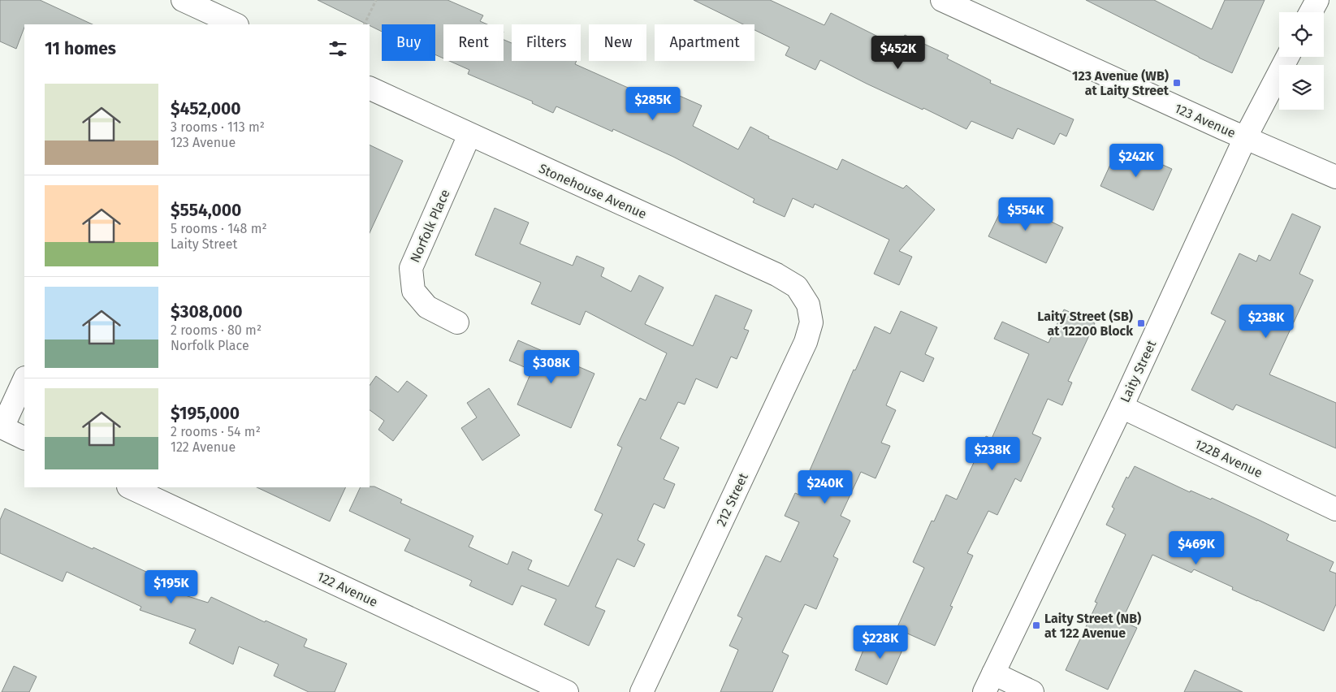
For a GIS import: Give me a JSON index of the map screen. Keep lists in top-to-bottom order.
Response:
{
  "streets": {
    "street": [
      "123 Avenue",
      "Stonehouse Avenue",
      "Norfolk Place",
      "Laity Street",
      "122B Avenue",
      "212 Street",
      "122 Avenue"
    ]
  },
  "crossings": [
    ["123 Avenue", "Laity Street"],
    ["Stonehouse Avenue", "Norfolk Place"],
    ["Stonehouse Avenue", "212 Street"],
    ["Laity Street", "122B Avenue"]
  ],
  "places": {
    "transit": ["123 Avenue (WB) at Laity Street", "Laity Street (SB) at 12200 Block", "Laity Street (NB) at 122 Avenue"]
  },
  "page": {
    "chip": [
      "Buy",
      "Rent",
      "Filters",
      "New",
      "Apartment"
    ],
    "heading": "11 homes",
    "price": [
      "$452K",
      "$285K",
      "$242K",
      "$554K",
      "$238K",
      "$308K",
      "$238K",
      "$240K",
      "$469K",
      "$195K",
      "$228K"
    ],
    "list": [
      {
        "name": "$452,000",
        "note": "3 rooms · 113 m² · 123 Avenue"
      },
      {
        "name": "$554,000",
        "note": "5 rooms · 148 m² · Laity Street"
      },
      {
        "name": "$308,000",
        "note": "2 rooms · 80 m² · Norfolk Place"
      },
      {
        "name": "$195,000",
        "note": "2 rooms · 54 m² · 122 Avenue"
      }
    ]
  }
}
